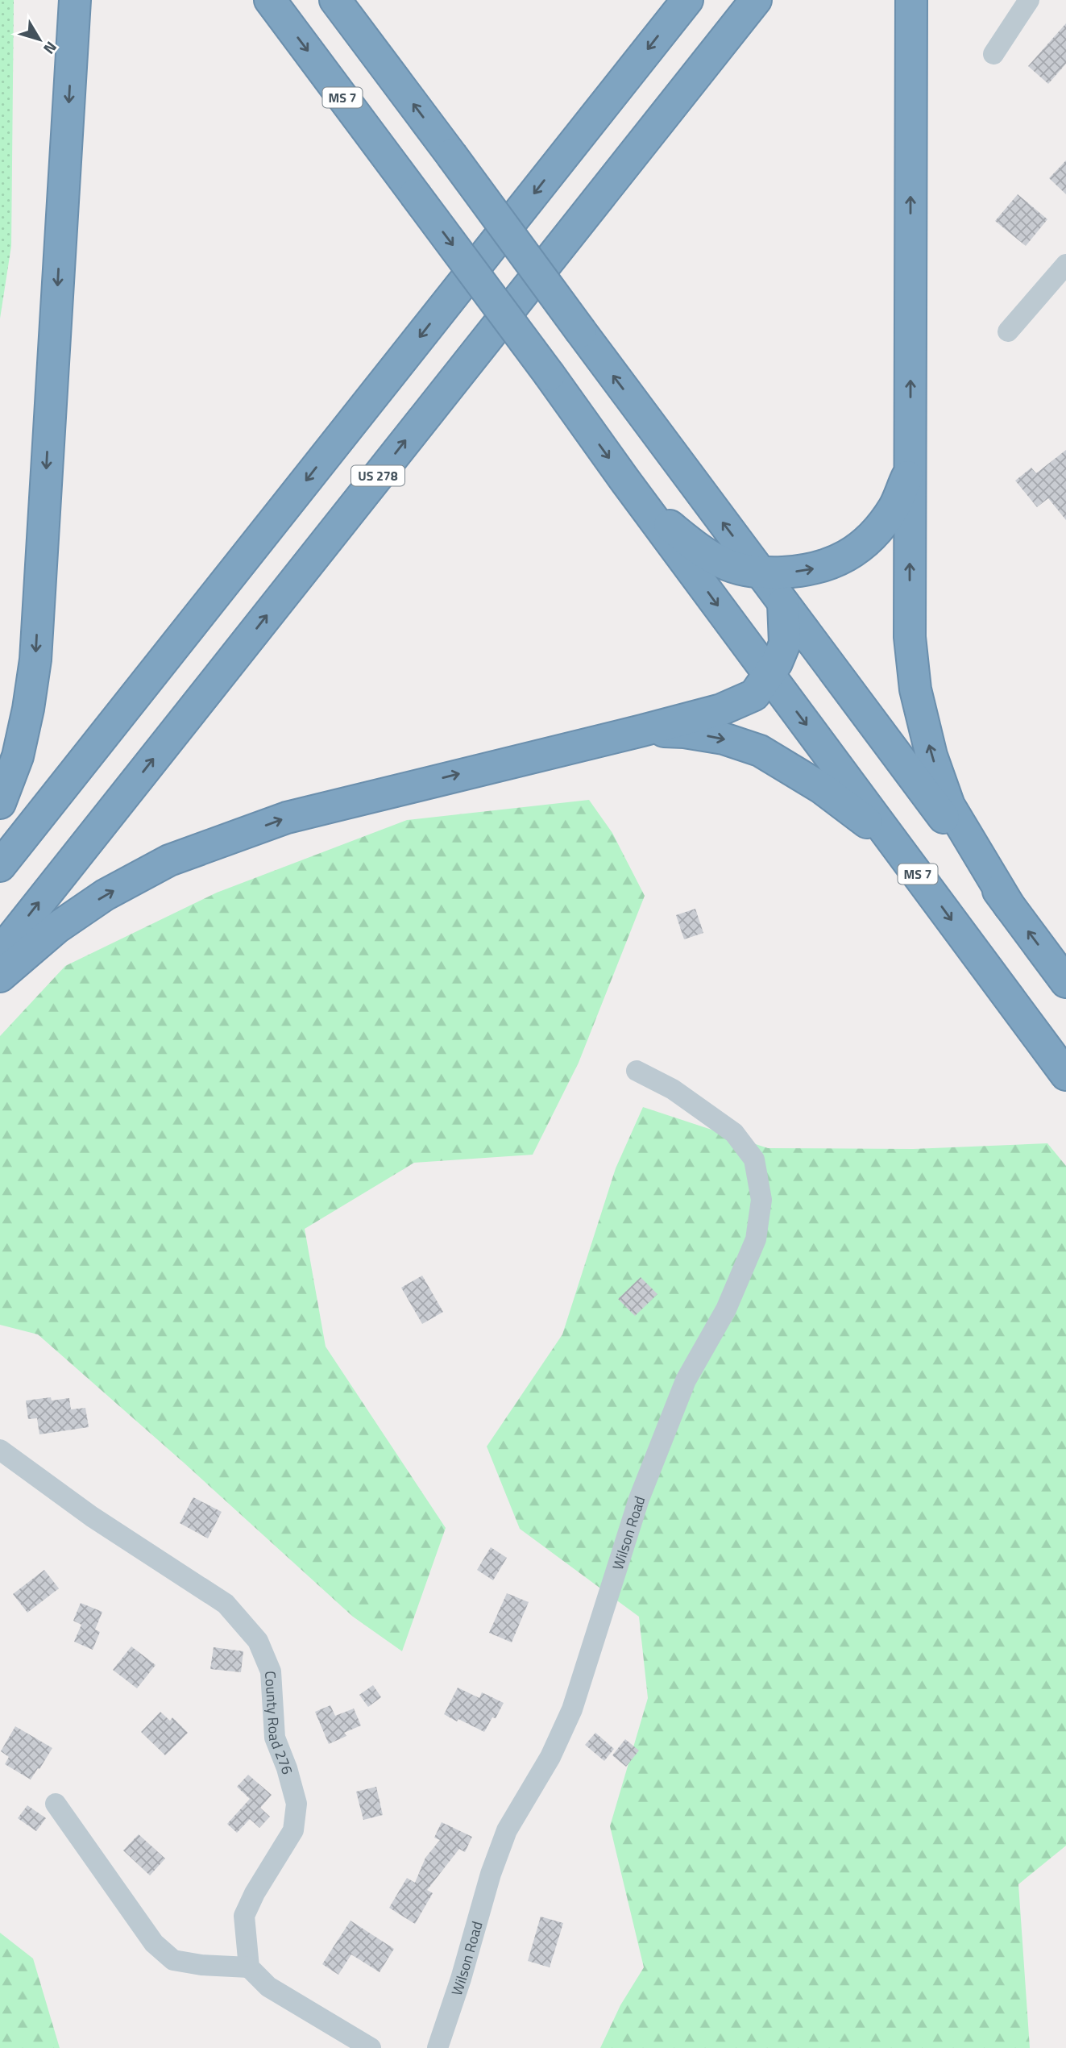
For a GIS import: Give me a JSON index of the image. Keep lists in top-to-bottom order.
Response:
{
  "streets": {
    "highway": ["MS 7", "US 278"],
    "street": ["Wilson Road", "County Road 276"]
  },
  "north": "bottom right"
}
